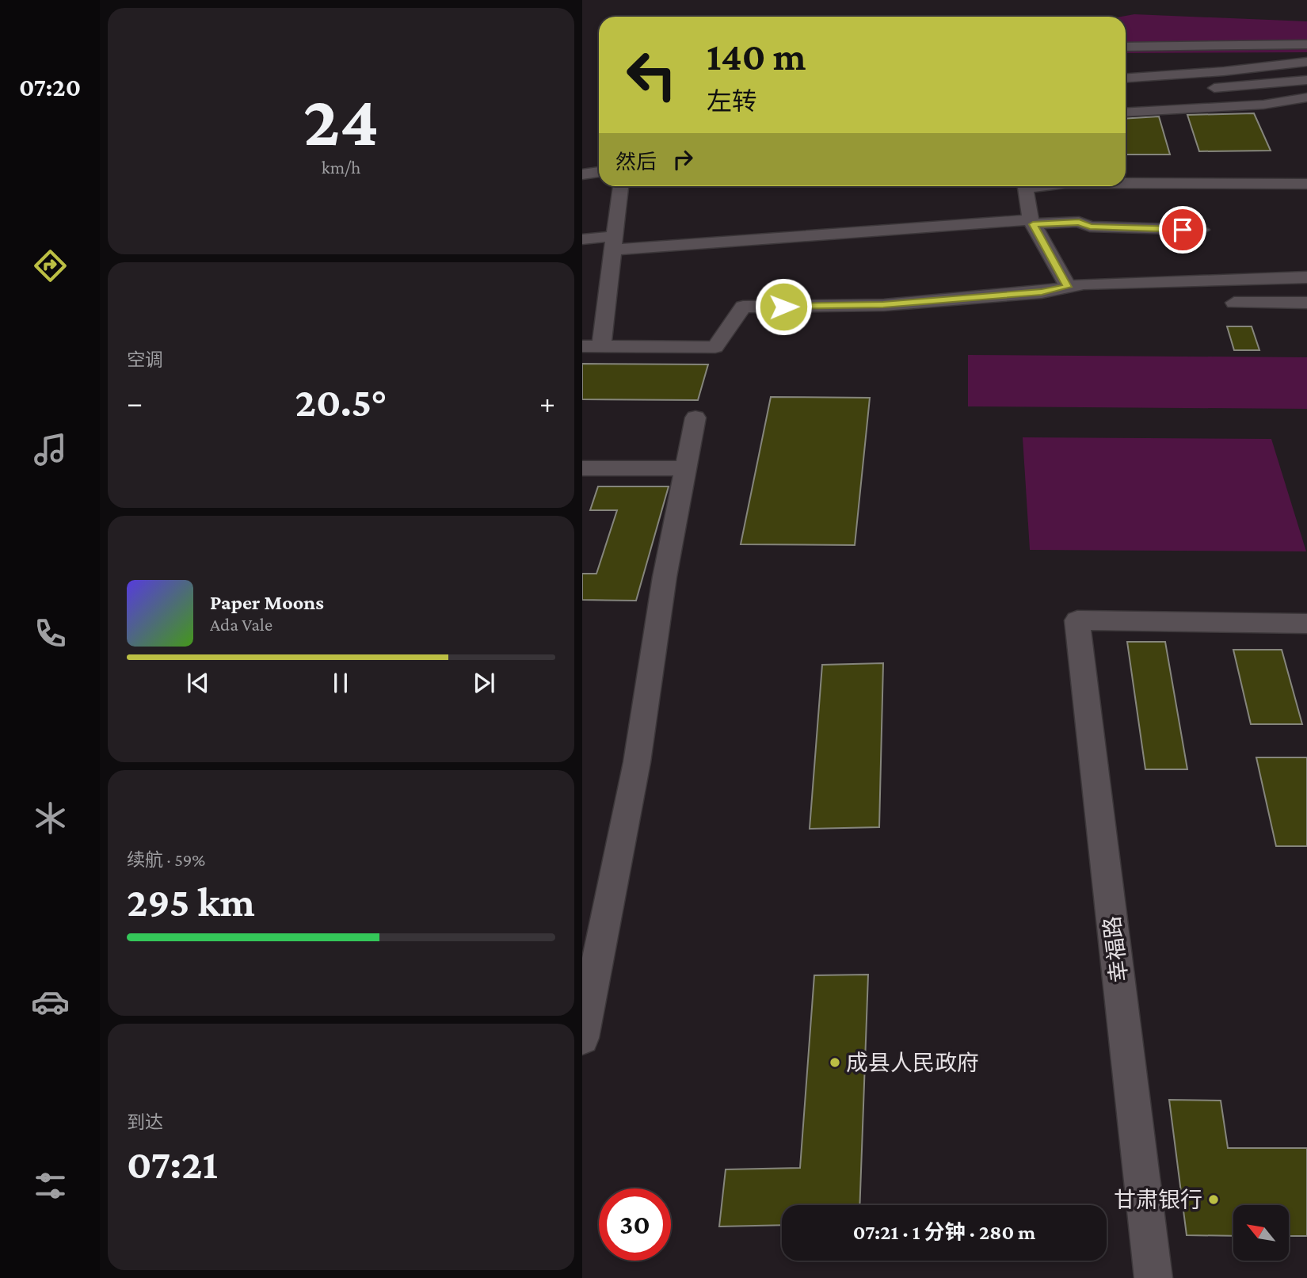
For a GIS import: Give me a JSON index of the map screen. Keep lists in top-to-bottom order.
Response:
{
  "streets": {
    "street": ["幸福路"]
  },
  "places": ["成县人民政府", "甘肃银行"],
  "north": "top left",
  "page": {
    "tabs": "07:20",
    "tile": [
      ["24", "km/h"],
      "空调",
      ["续航 · 59%", "295 km"],
      ["到达", "07:21"]
    ],
    "turn": ["140 m", "左转"],
    "then": "然后",
    "heat": ["−", "20.5°", "+"],
    "song": ["Paper Moons", "Ada Vale"],
    "limit": "30",
    "trip": "07:21 · 1 分钟 · 280 m"
  }
}
